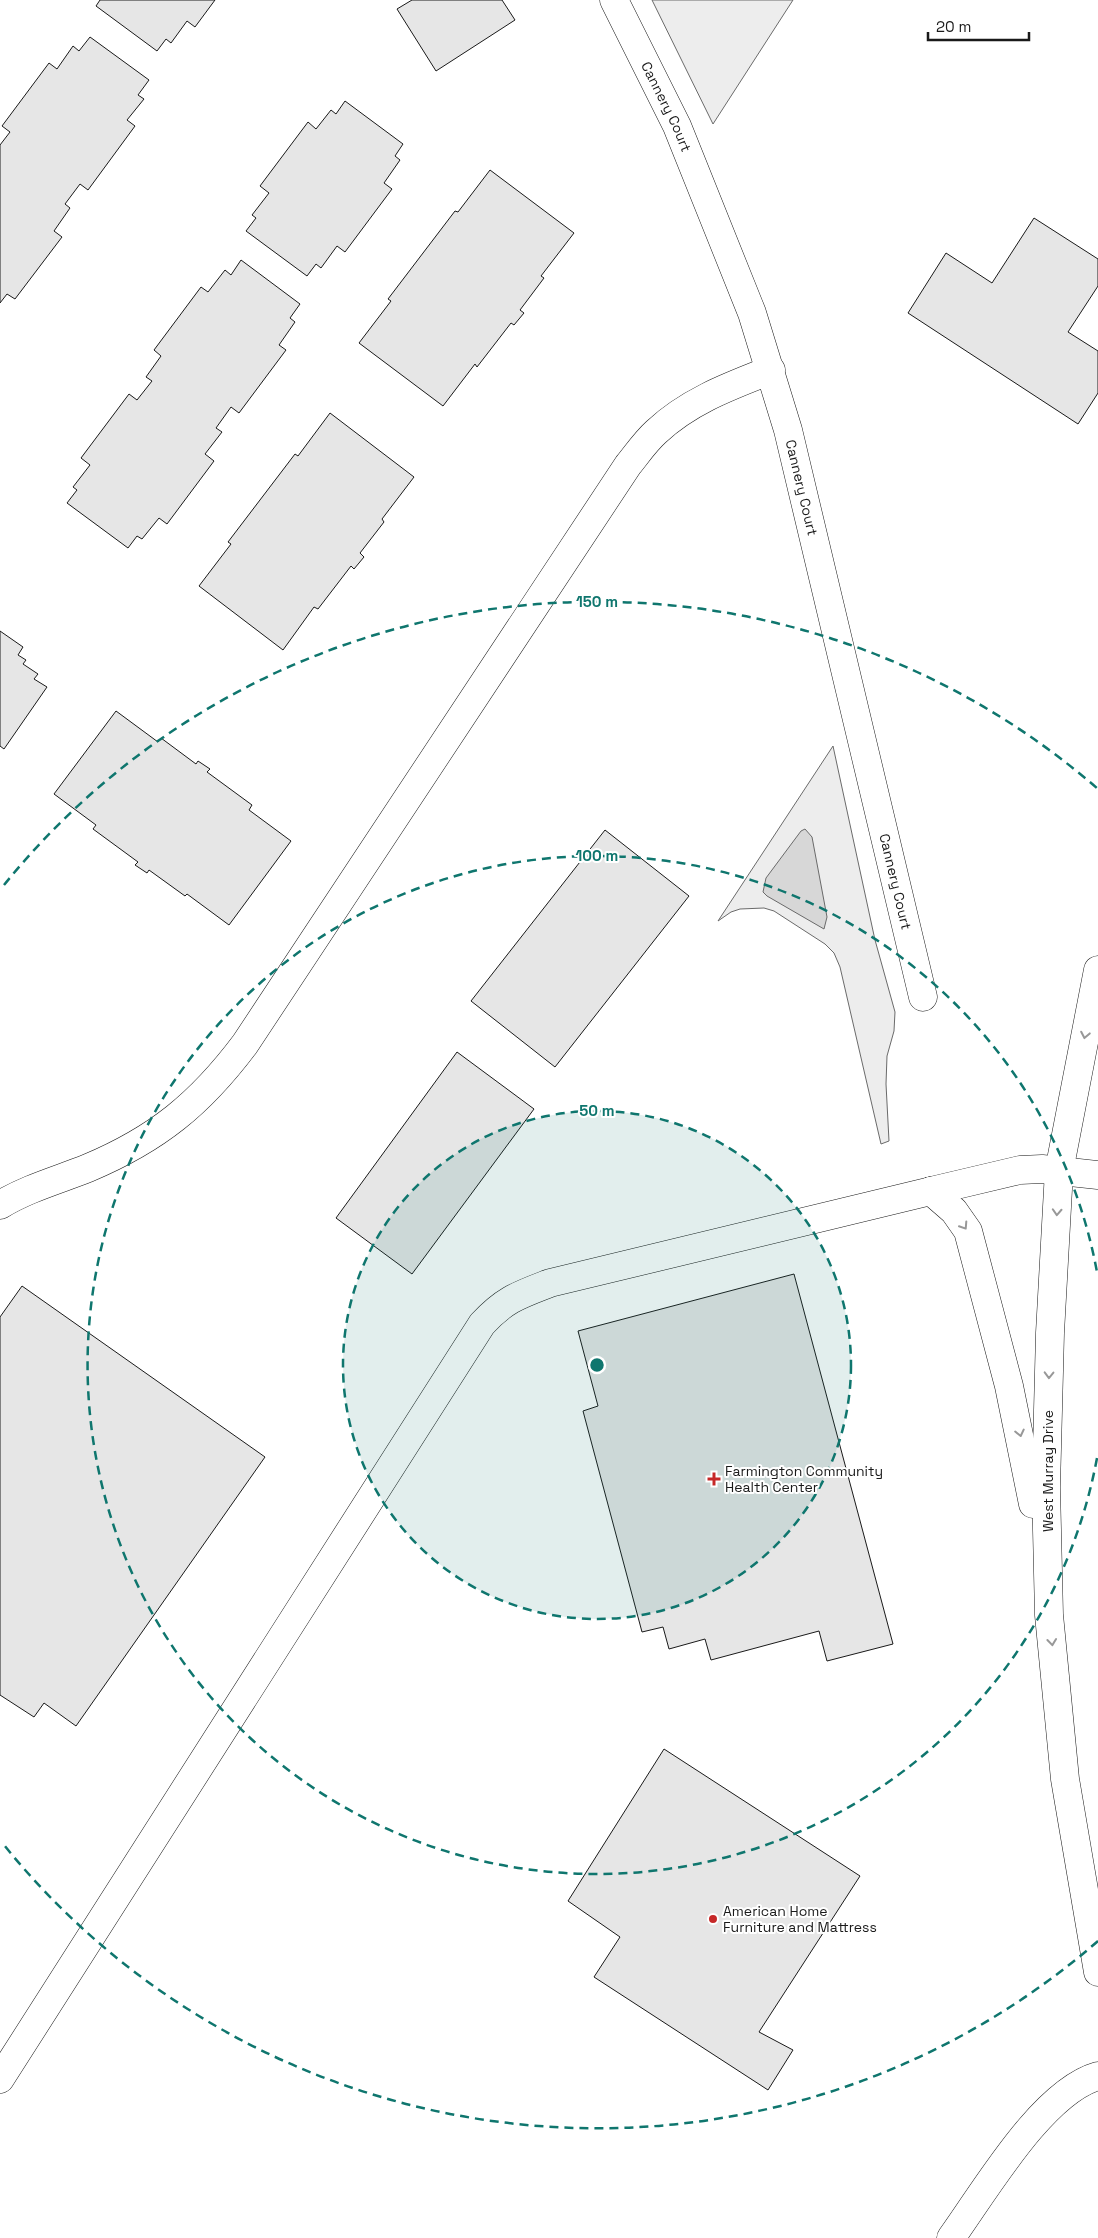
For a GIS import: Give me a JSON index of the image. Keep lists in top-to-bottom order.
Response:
{
  "streets": {
    "main road": ["Cannery Court", "West Murray Drive"]
  },
  "places": {
    "health": ["Farmington Community Health Center"],
    "other": ["American Home Furniture and Mattress"]
  },
  "scale_bar": "20 m",
  "rings": ["150 m", "100 m", "50 m"]
}
